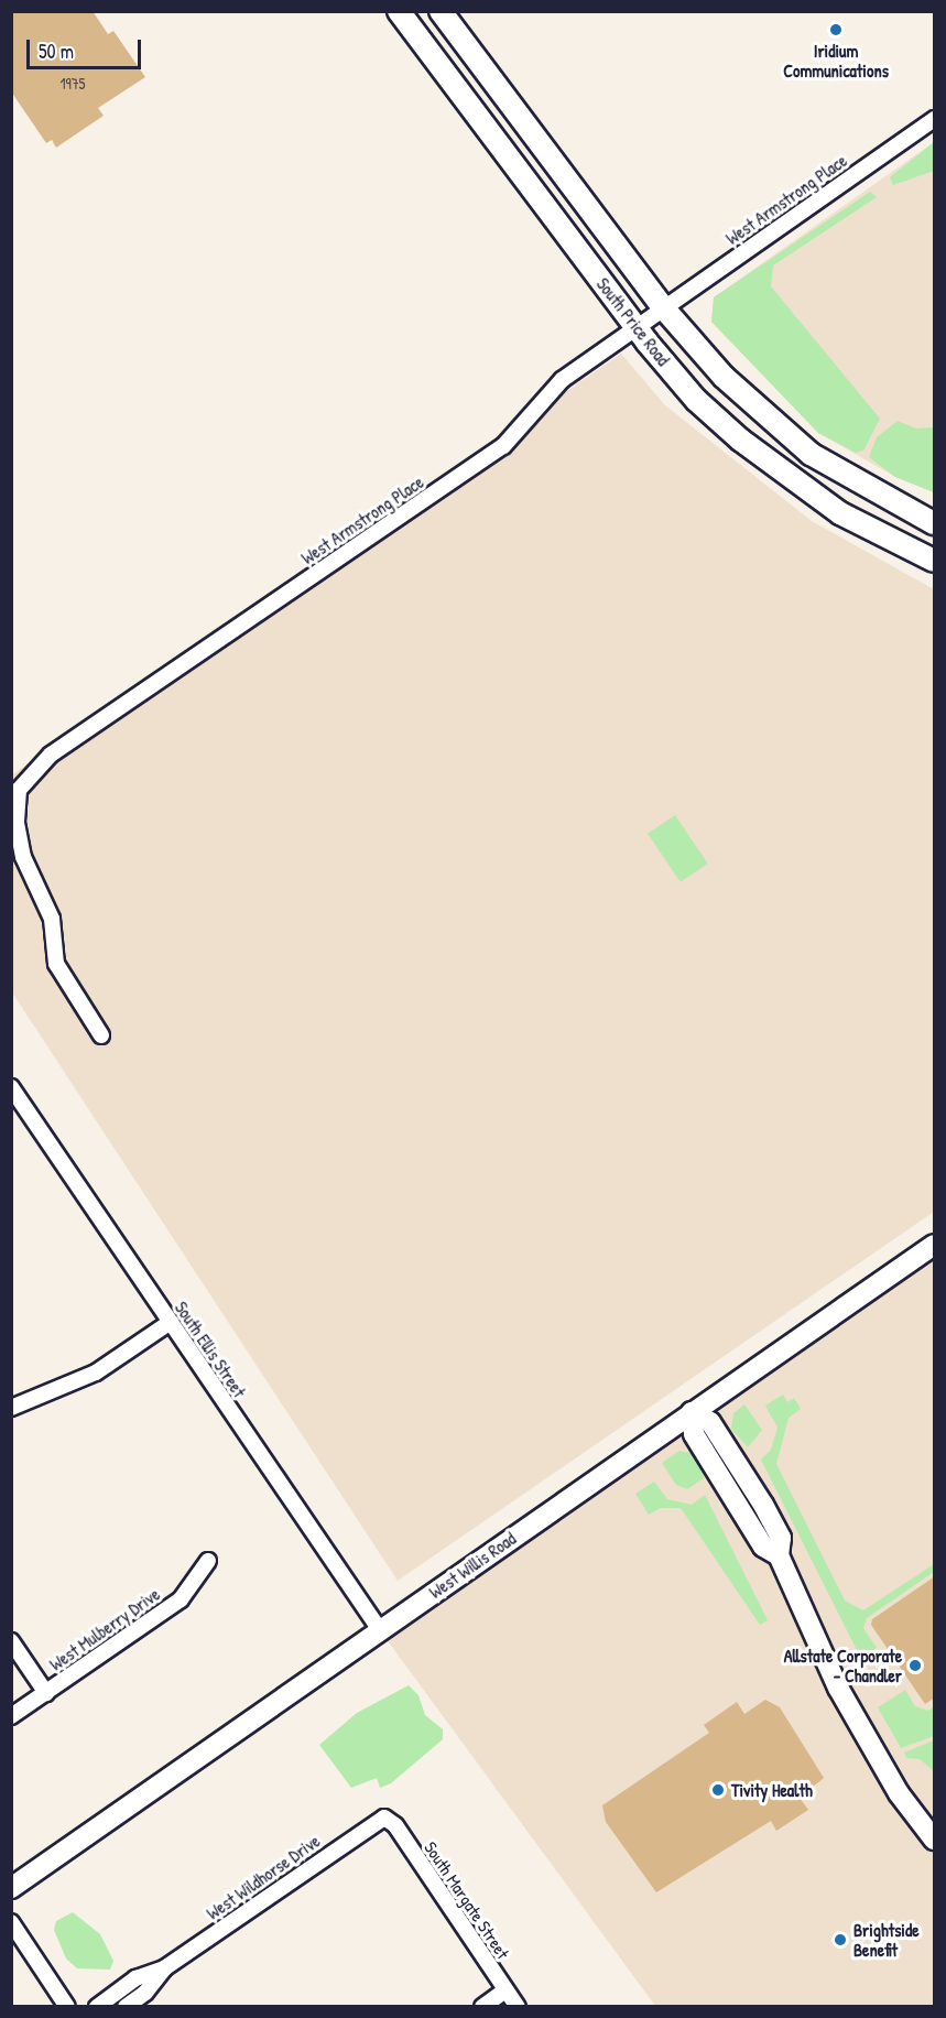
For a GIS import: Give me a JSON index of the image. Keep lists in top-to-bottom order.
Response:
{
  "streets": {
    "main road": ["South Price Road"],
    "street": [
      "West Armstrong Place",
      "South Ellis Street",
      "West Willis Road",
      "West Mulberry Drive",
      "West Wildhorse Drive",
      "South Margate Street"
    ]
  },
  "crossings": [
    ["West Armstrong Place", "South Price Road"],
    ["South Ellis Street", "West Willis Road"],
    ["West Wildhorse Drive", "South Margate Street"]
  ],
  "places": [
    "Iridium Communications",
    "Allstate Corporate - Chandler",
    "Tivity Health",
    "Brightside Benefit"
  ],
  "house_numbers": ["1975"],
  "scale_bar": "50 m"
}
